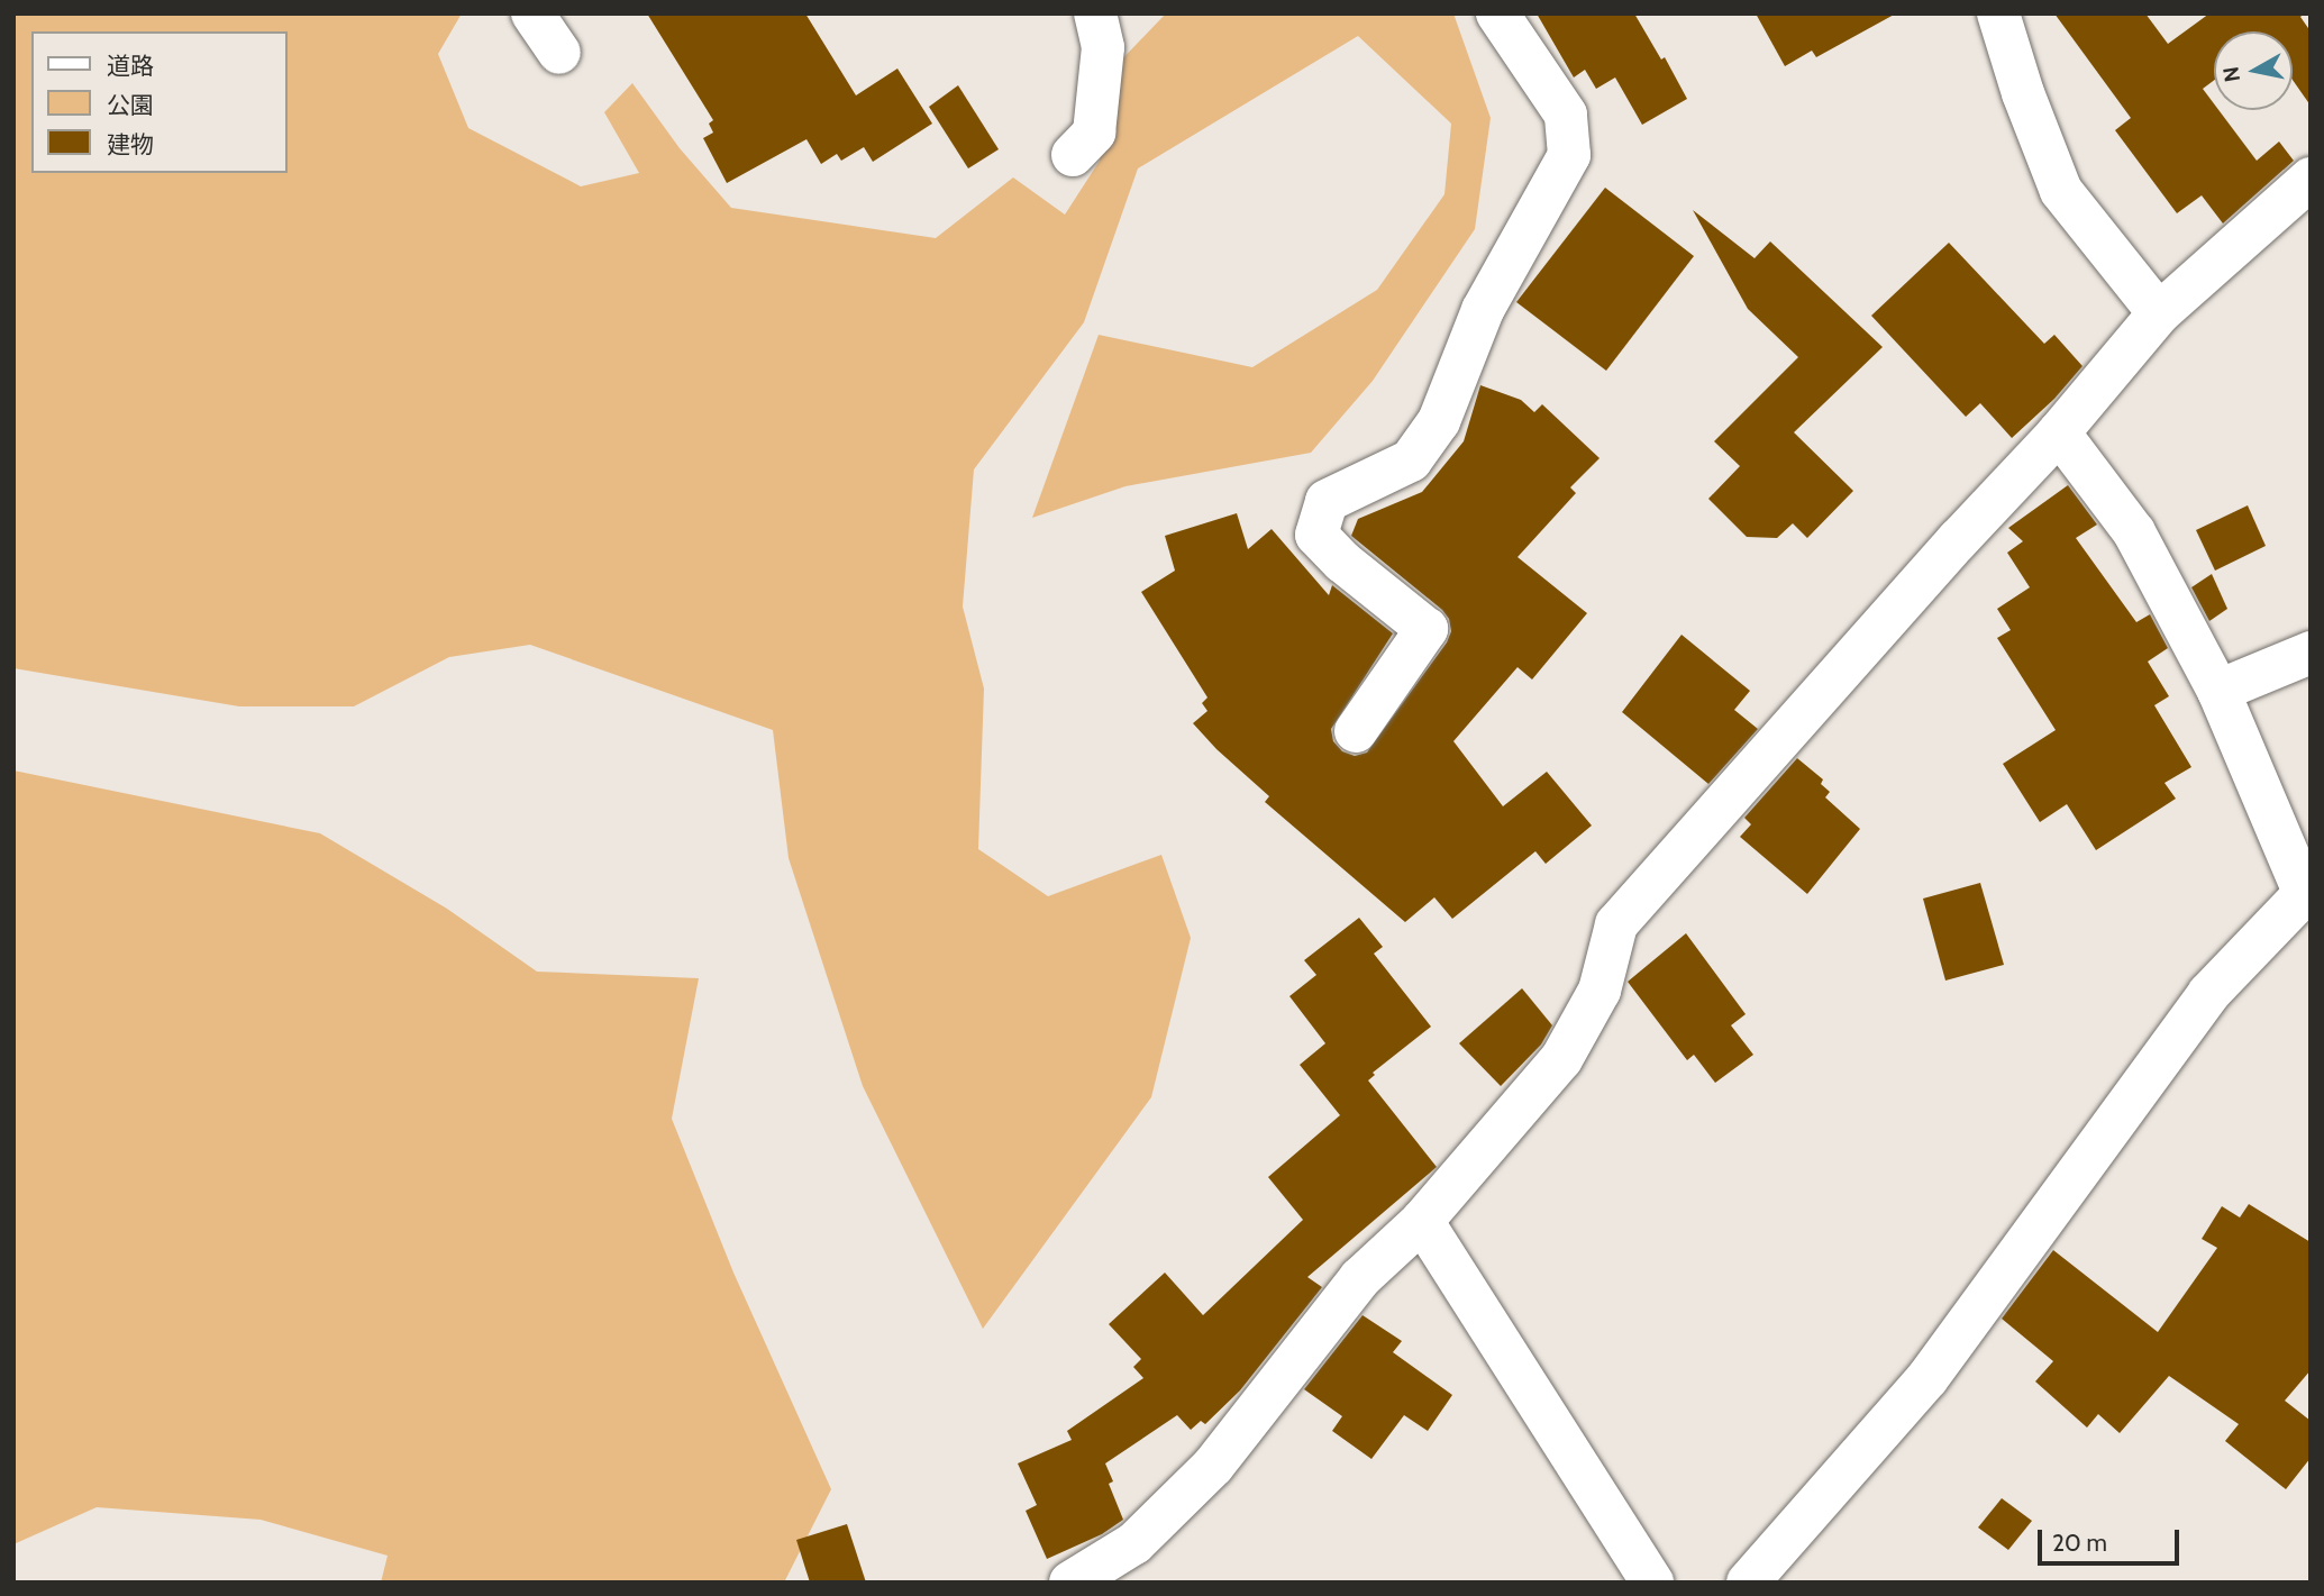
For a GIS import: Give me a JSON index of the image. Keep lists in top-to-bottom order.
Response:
{
  "legend": ["道路", "公園", "建物"],
  "scale_bar": "20 m",
  "north": "left"
}
